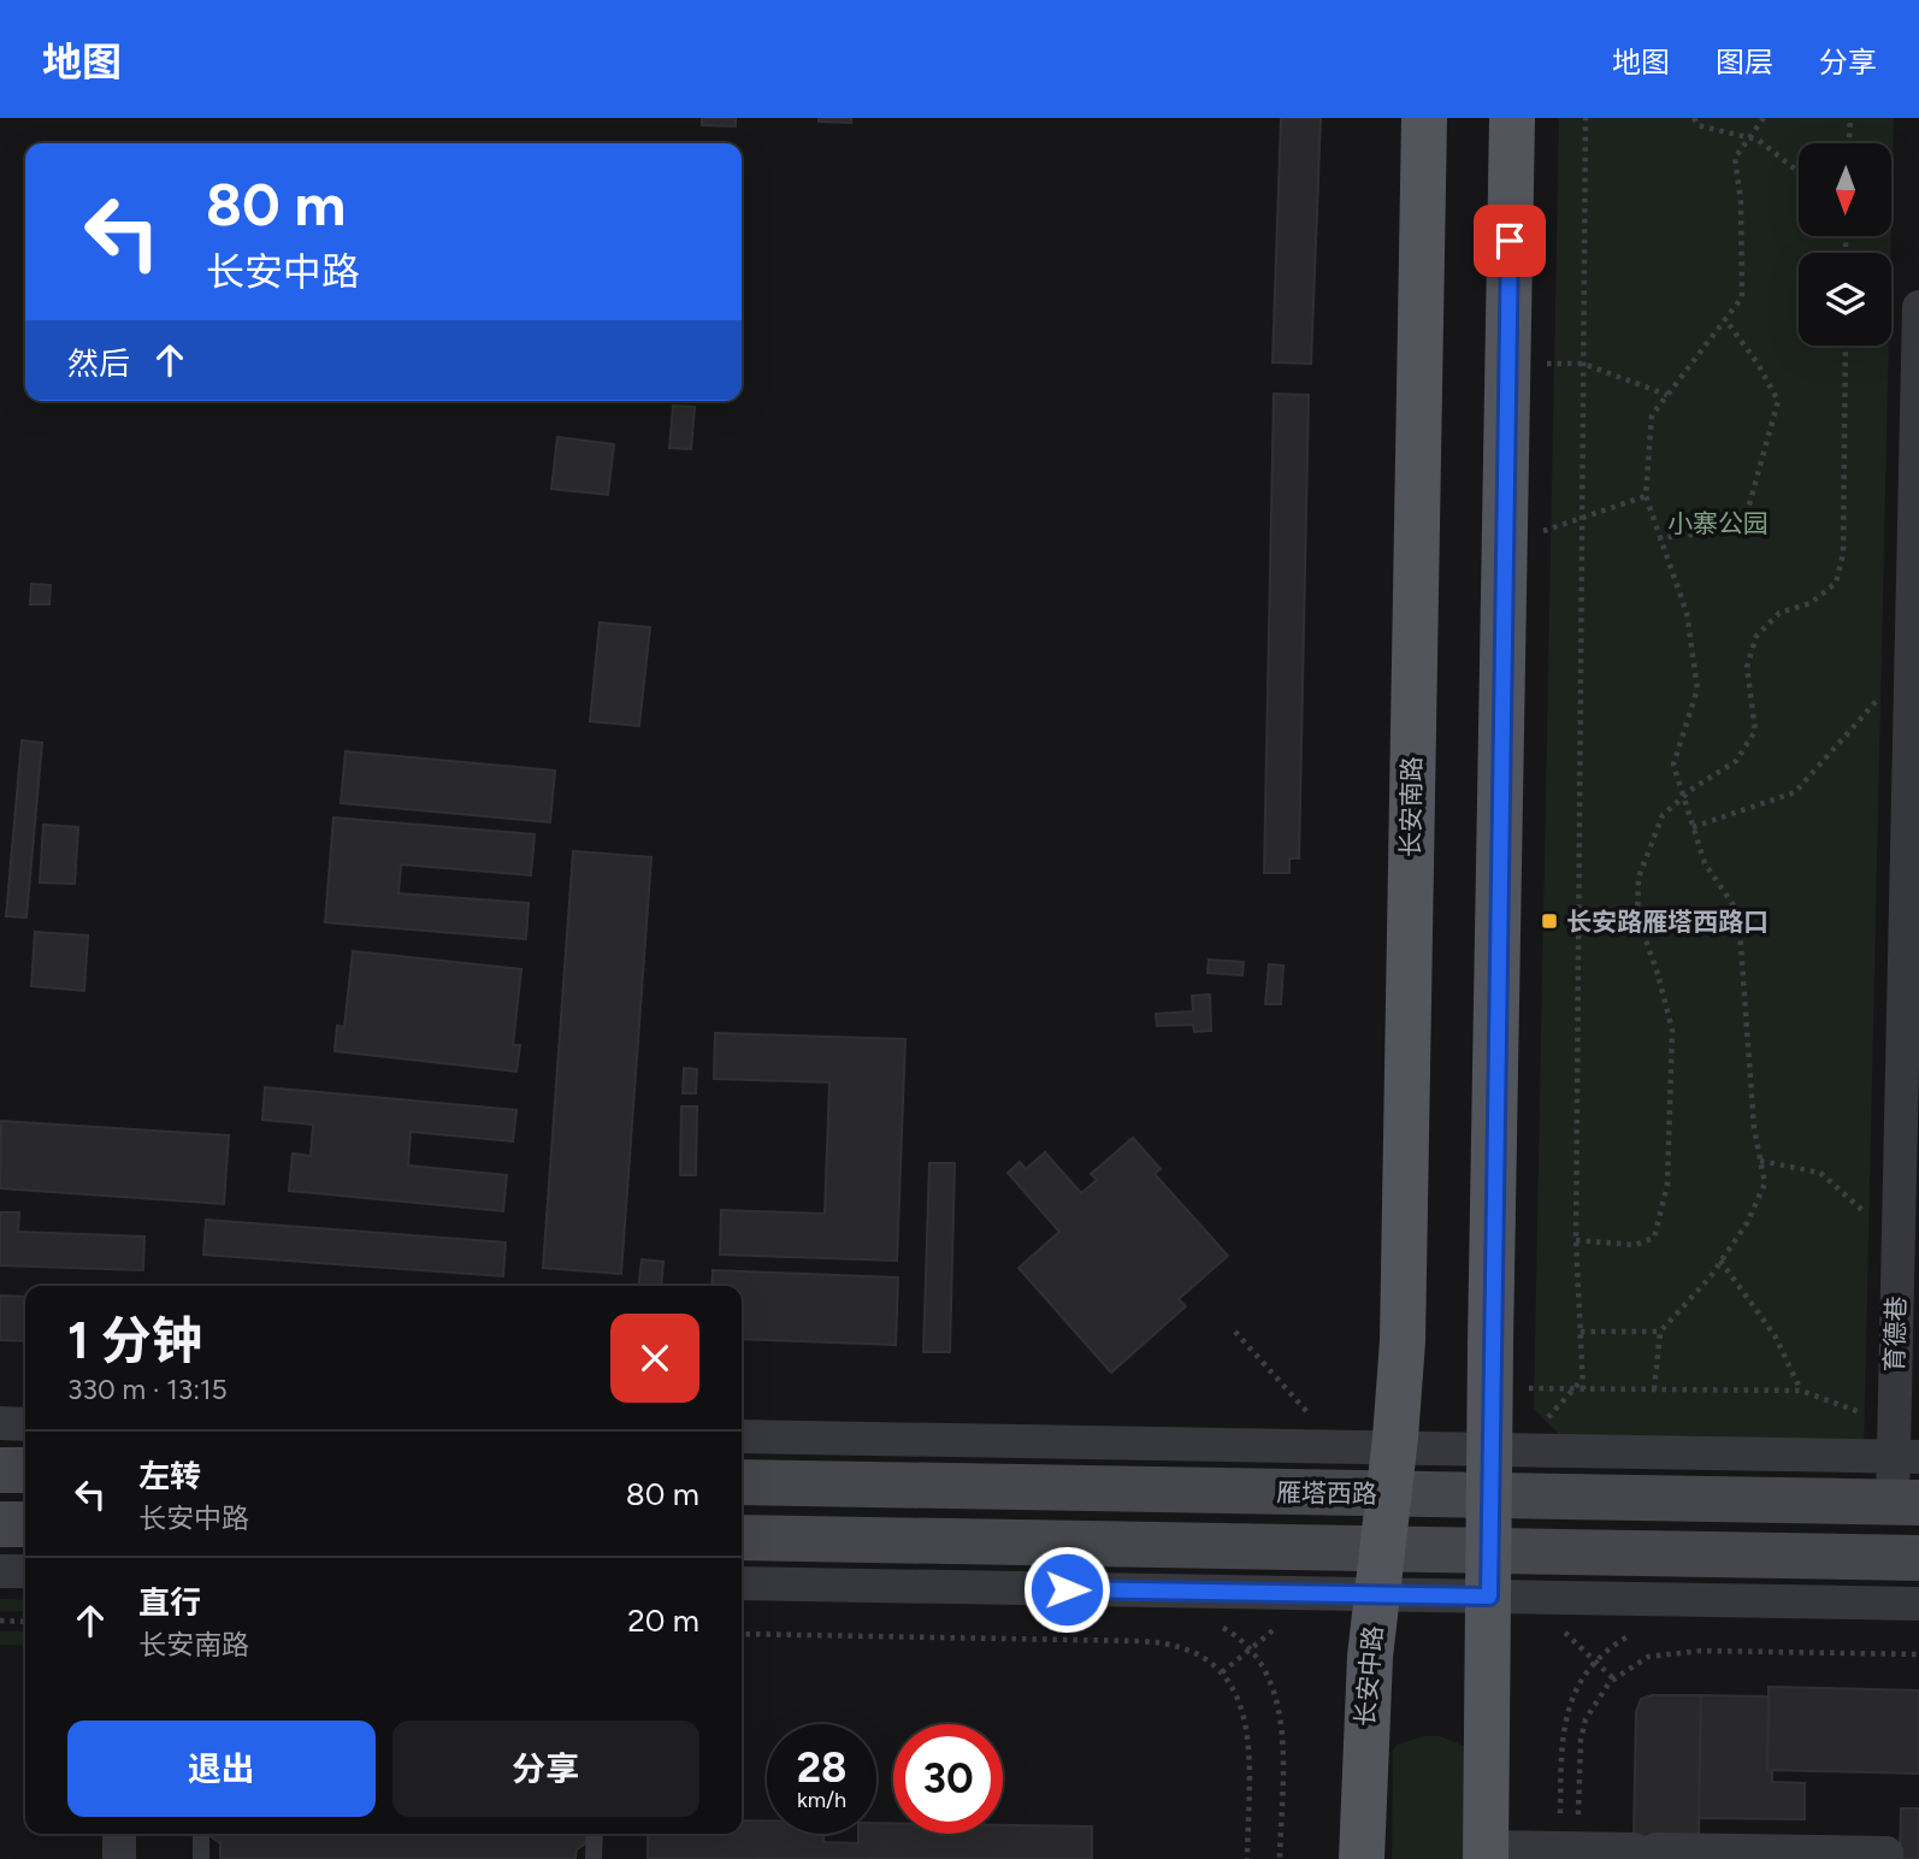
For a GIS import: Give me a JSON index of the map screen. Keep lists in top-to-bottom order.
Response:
{
  "streets": {
    "main road": ["长安南路", "雁塔西路", "长安中路"],
    "street": ["育德巷"]
  },
  "crossings": [
    ["长安南路", "雁塔西路"],
    ["长安南路", "长安中路"],
    ["育德巷", "雁塔西路"],
    ["雁塔西路", "长安中路"]
  ],
  "parks": ["小寨公园"],
  "places": {
    "transit": ["长安路雁塔西路口"]
  },
  "north": "bottom",
  "page": {
    "header": "地图",
    "nav": ["地图", "图层", "分享"],
    "turn": ["80 m", "长安中路"],
    "then": "然后",
    "heading": ["1 分钟", "330 m · 13:15"],
    "list": [
      {
        "name": "左转",
        "note": "长安中路",
        "value": "80 m"
      },
      {
        "name": "直行",
        "note": "长安南路",
        "value": "20 m"
      }
    ],
    "buttons": ["退出", "分享"],
    "speed": "28 km/h",
    "limit": "30"
  }
}
